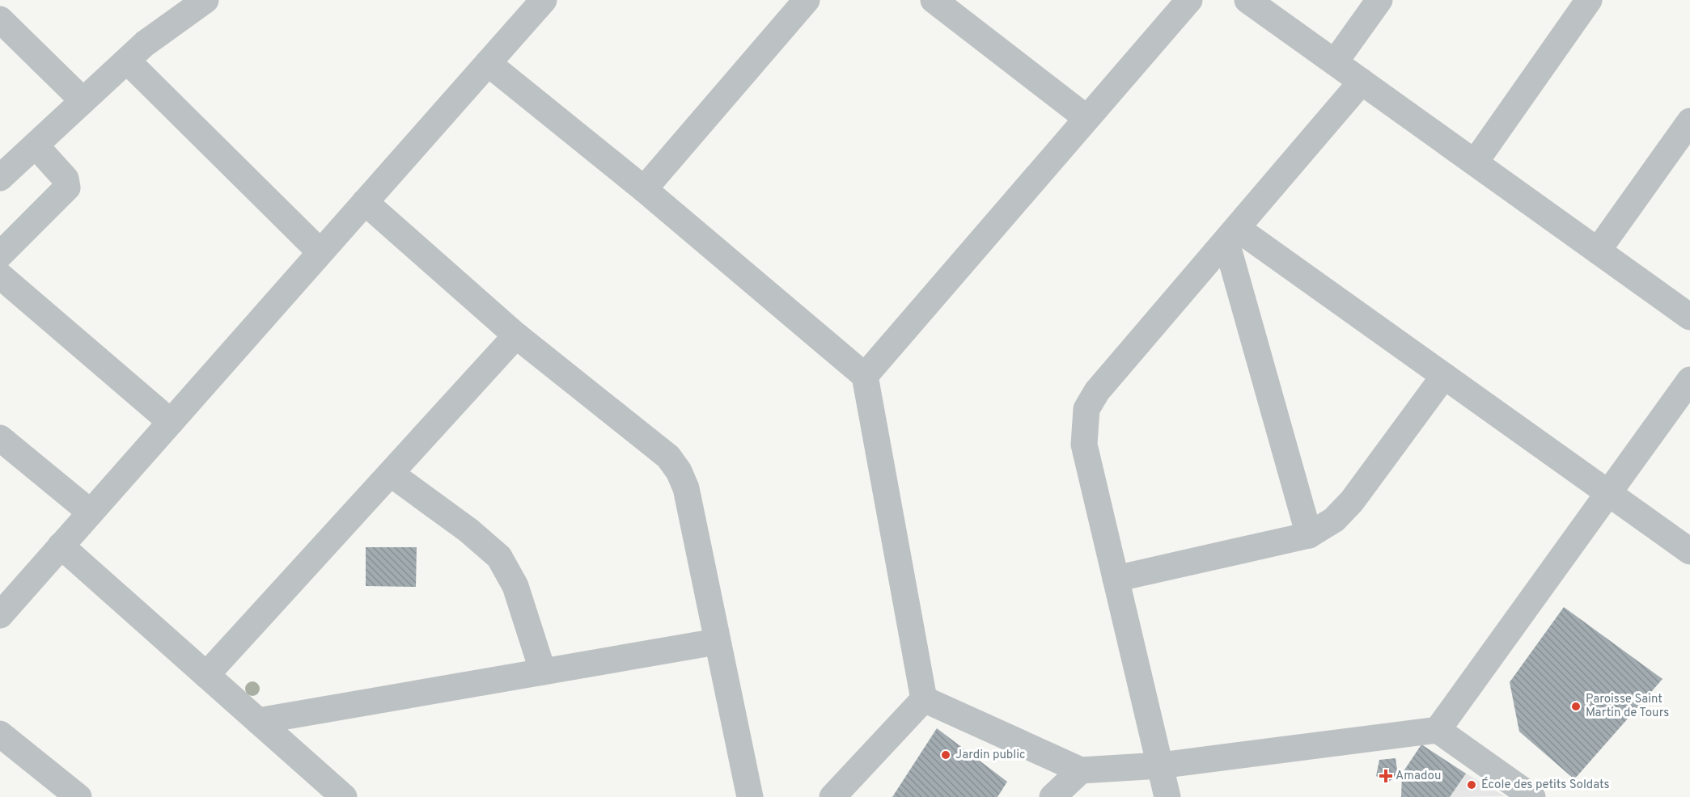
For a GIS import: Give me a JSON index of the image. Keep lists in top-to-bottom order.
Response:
{
  "places": {
    "other": ["Paroisse Saint Martin de Tours", "Jardin public", "École des petits Soldats"],
    "health": ["Amadou"]
  }
}
